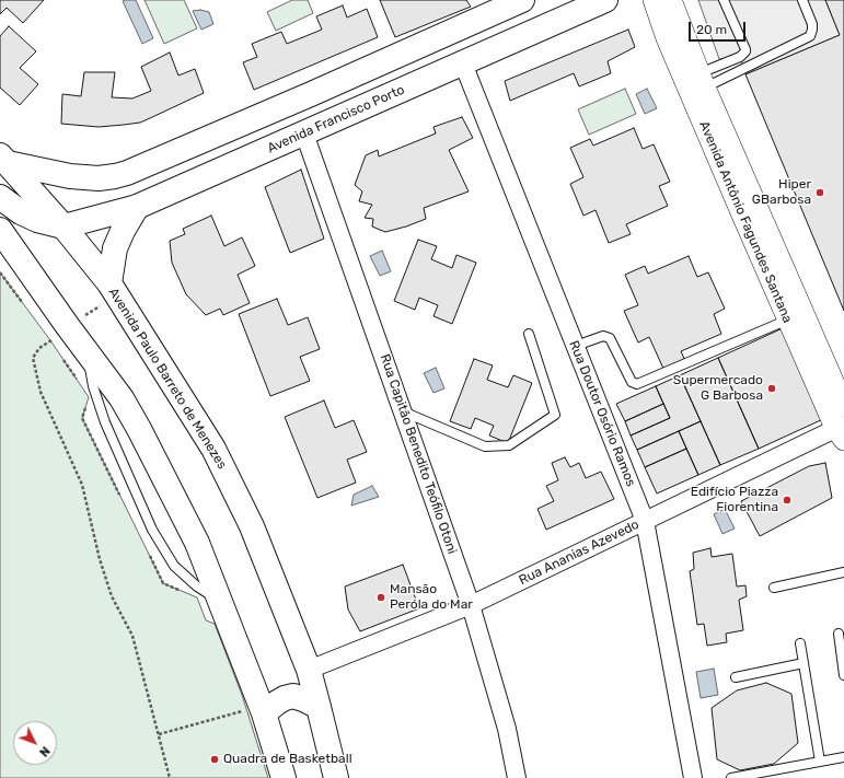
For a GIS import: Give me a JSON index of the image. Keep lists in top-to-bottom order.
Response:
{
  "streets": {
    "main road": ["Avenida Francisco Porto", "Avenida Paulo Barreto de Menezes"],
    "street": [
      "Avenida Antônio Fagundes Santana",
      "Rua Doutor Osório Ramos",
      "Rua Capitão Benedito Teófilo Otoni",
      "Rua Ananias Azevedo"
    ]
  },
  "crossings": [
    ["Avenida Francisco Porto", "Avenida Paulo Barreto de Menezes"],
    ["Avenida Francisco Porto", "Rua Doutor Osório Ramos"],
    ["Avenida Francisco Porto", "Rua Capitão Benedito Teófilo Otoni"],
    ["Avenida Antônio Fagundes Santana", "Rua Ananias Azevedo"],
    ["Avenida Paulo Barreto de Menezes", "Rua Ananias Azevedo"],
    ["Rua Doutor Osório Ramos", "Rua Ananias Azevedo"],
    ["Rua Capitão Benedito Teófilo Otoni", "Rua Ananias Azevedo"]
  ],
  "places": [
    "Hiper GBarbosa",
    "Supermercado G Barbosa",
    "Edifício Piazza Fiorentina",
    "Mansão Peróla do Mar",
    "Quadra de Basketball"
  ],
  "scale_bar": "20 m",
  "north": "bottom right"
}
